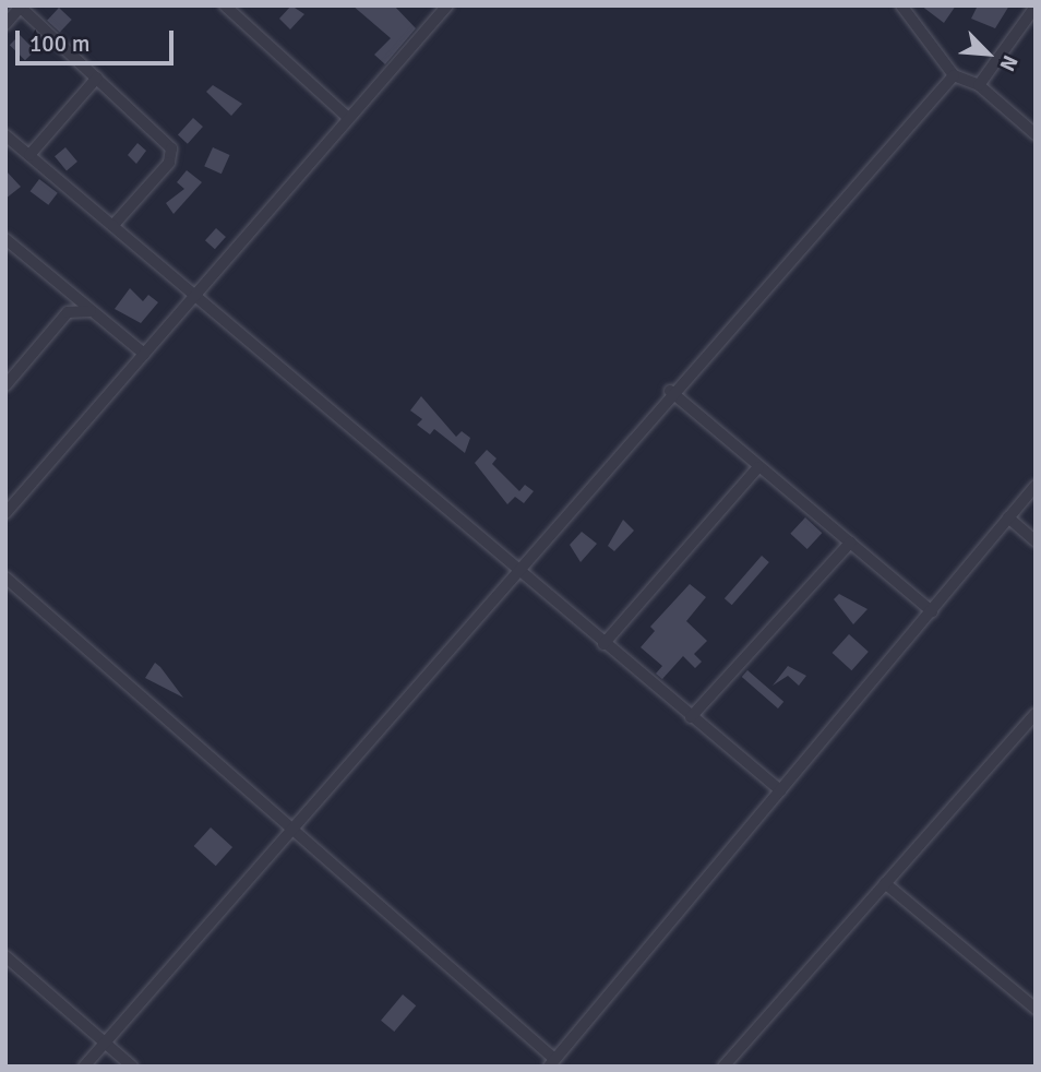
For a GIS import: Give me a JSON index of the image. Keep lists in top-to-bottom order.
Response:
{
  "scale_bar": "100 m",
  "north": "bottom right"
}
